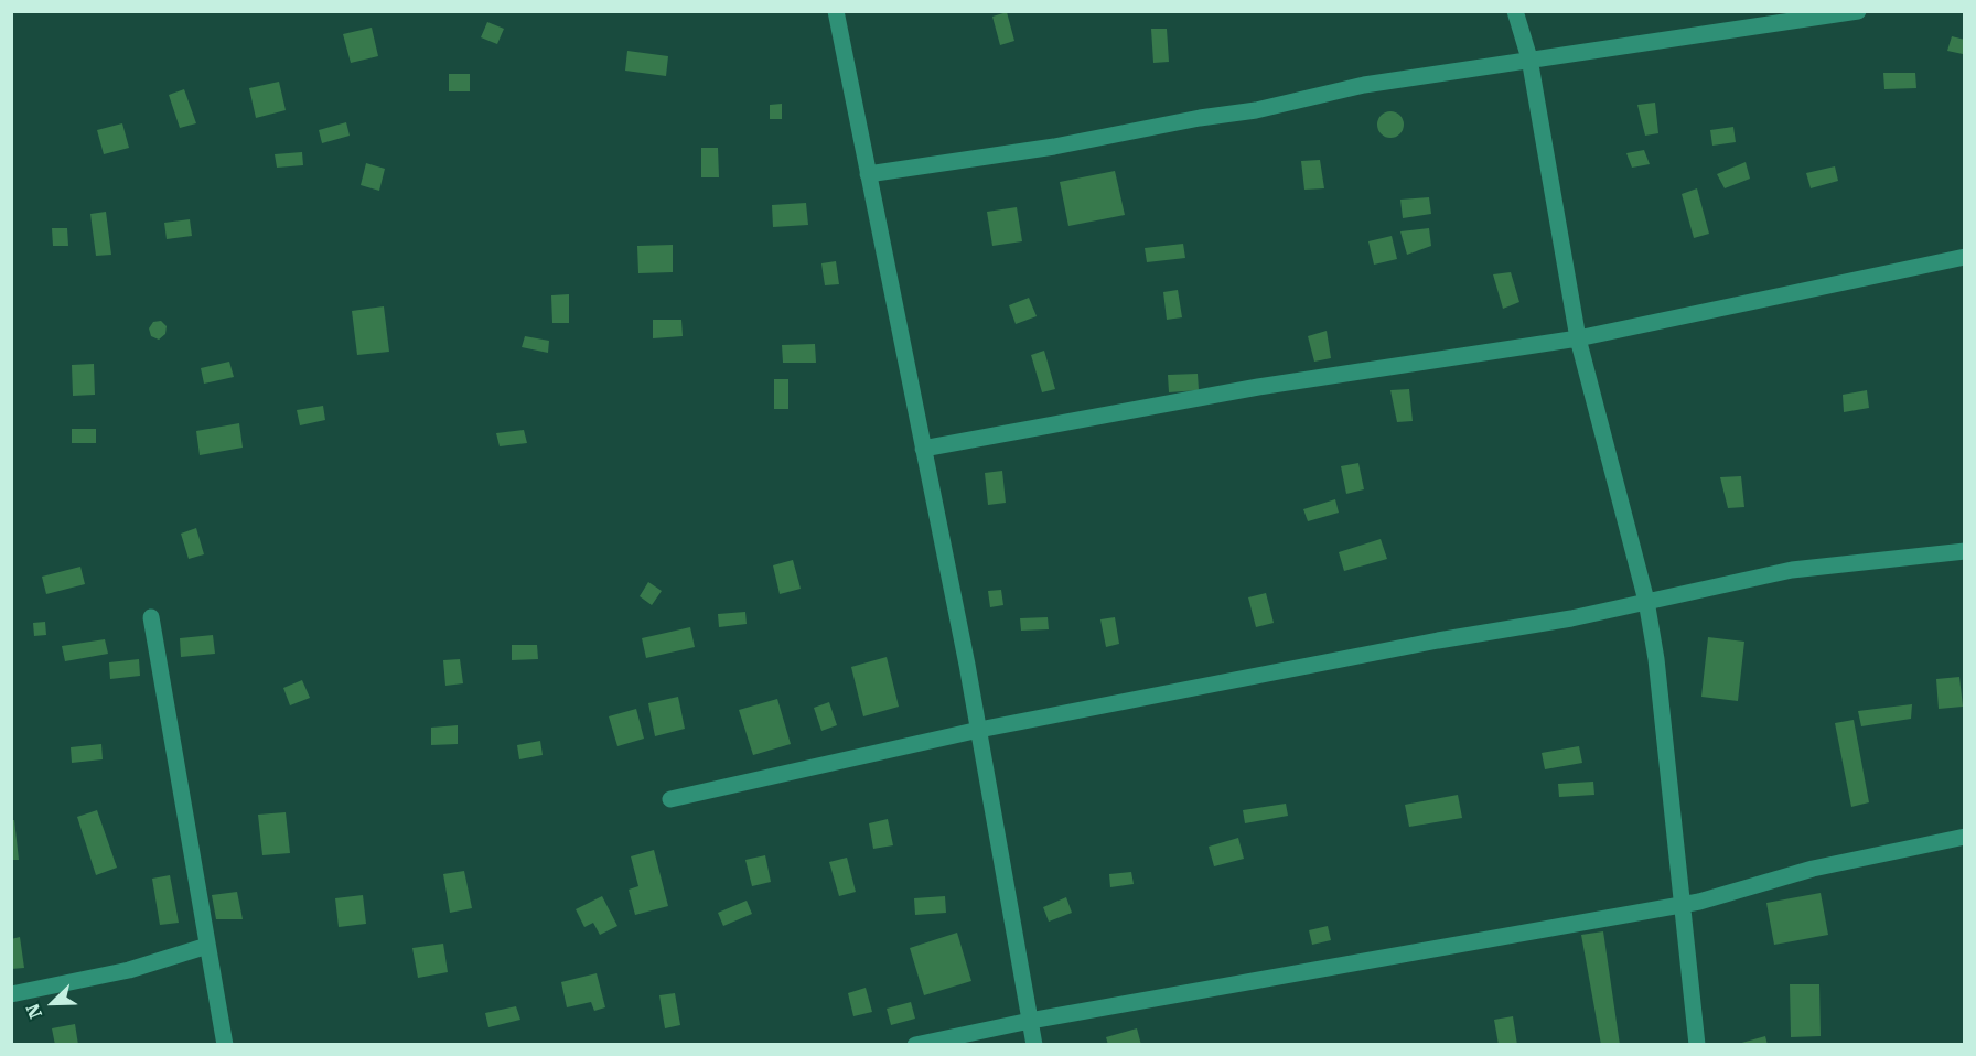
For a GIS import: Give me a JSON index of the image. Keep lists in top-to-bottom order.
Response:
{
  "north": "bottom left"
}
